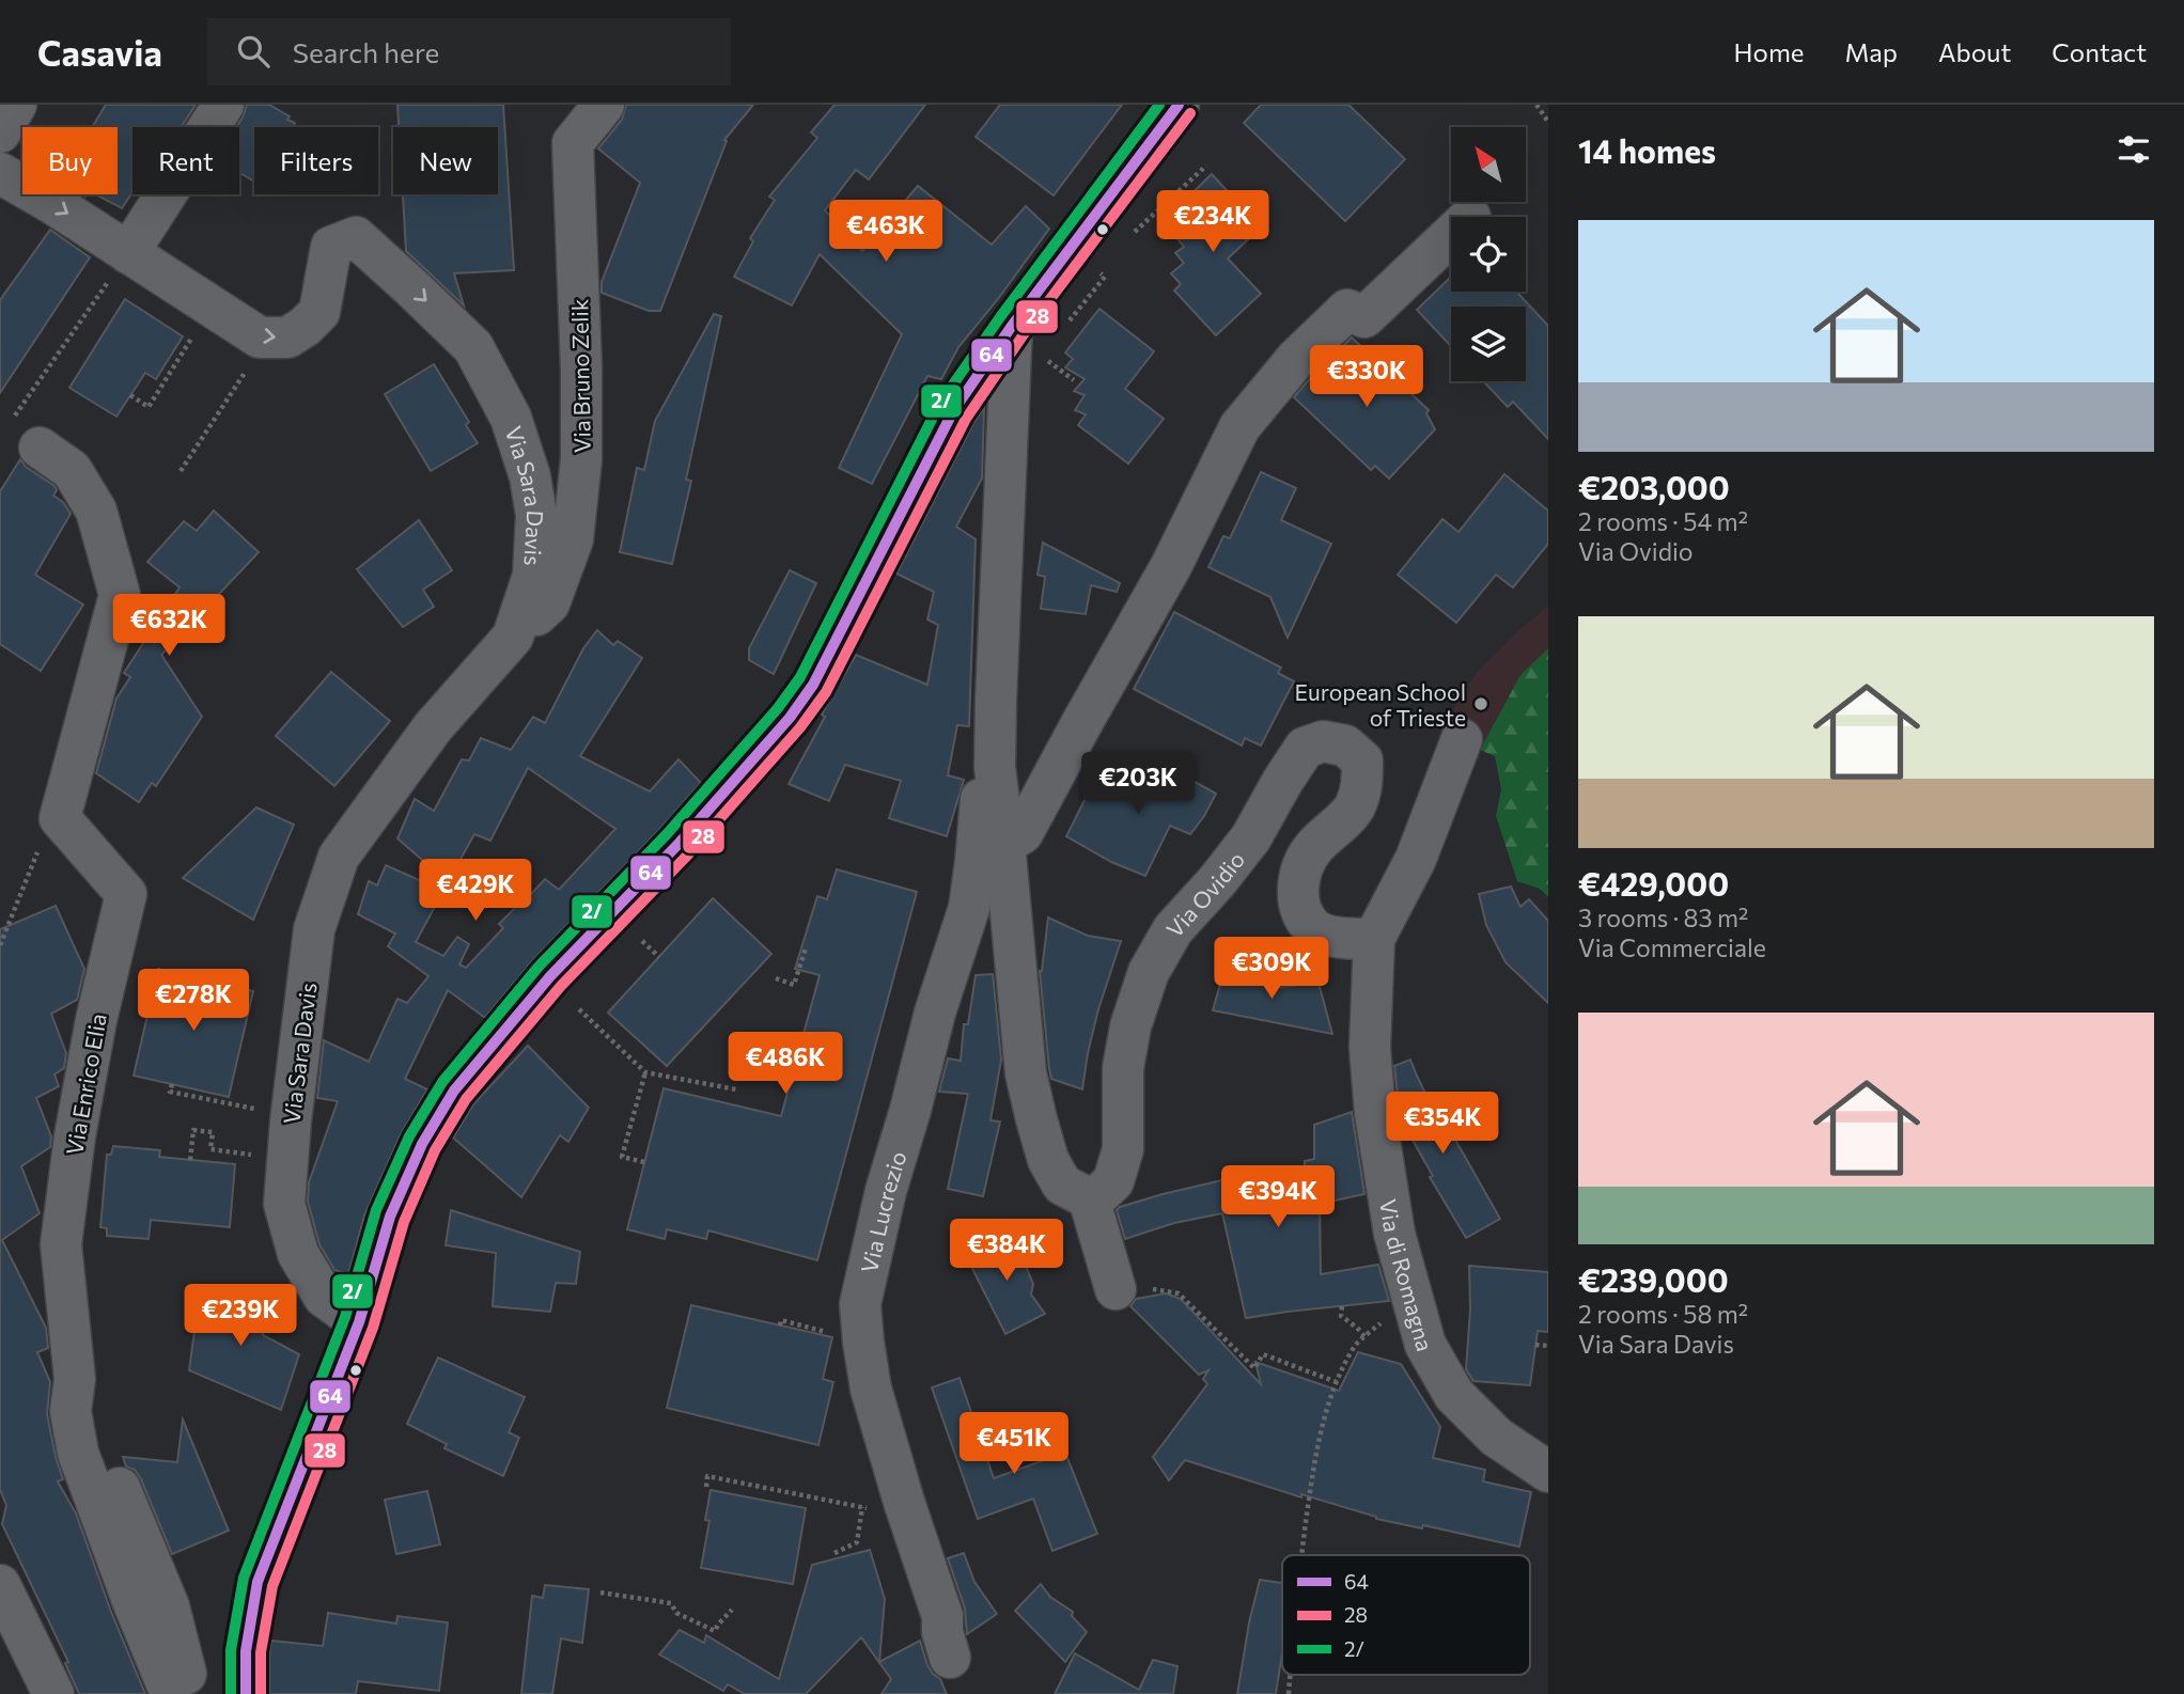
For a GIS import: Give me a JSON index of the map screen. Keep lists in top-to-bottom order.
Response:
{
  "streets": {
    "street": [
      "Via Bruno Zelik",
      "Via Sara Davis",
      "Via Ovidio",
      "Via Enrico Elia",
      "Via Lucrezio",
      "Via di Romagna"
    ]
  },
  "crossings": [
    ["Via Bruno Zelik", "Via Sara Davis"],
    ["Via Ovidio", "Via di Romagna"]
  ],
  "places": ["European School of Trieste"],
  "lines": ["transit line 64", "transit line 2/", "transit line 28"],
  "legend": ["64", "28", "2/"],
  "north": "top left",
  "page": {
    "header": "Casavia",
    "search": "Search here",
    "nav": [
      "Home",
      "Map",
      "About",
      "Contact"
    ],
    "heading": "14 homes",
    "chip": [
      "Buy",
      "Rent",
      "Filters",
      "New"
    ],
    "price": [
      "€234K",
      "€463K",
      "€330K",
      "€632K",
      "€203K",
      "€429K",
      "€309K",
      "€278K",
      "€486K",
      "€354K",
      "€394K",
      "€384K",
      "€239K",
      "€451K"
    ],
    "list": [
      {
        "name": "€203,000",
        "note": "2 rooms · 54 m² · Via Ovidio"
      },
      {
        "name": "€429,000",
        "note": "3 rooms · 83 m² · Via Commerciale"
      },
      {
        "name": "€239,000",
        "note": "2 rooms · 58 m² · Via Sara Davis"
      }
    ]
  }
}
